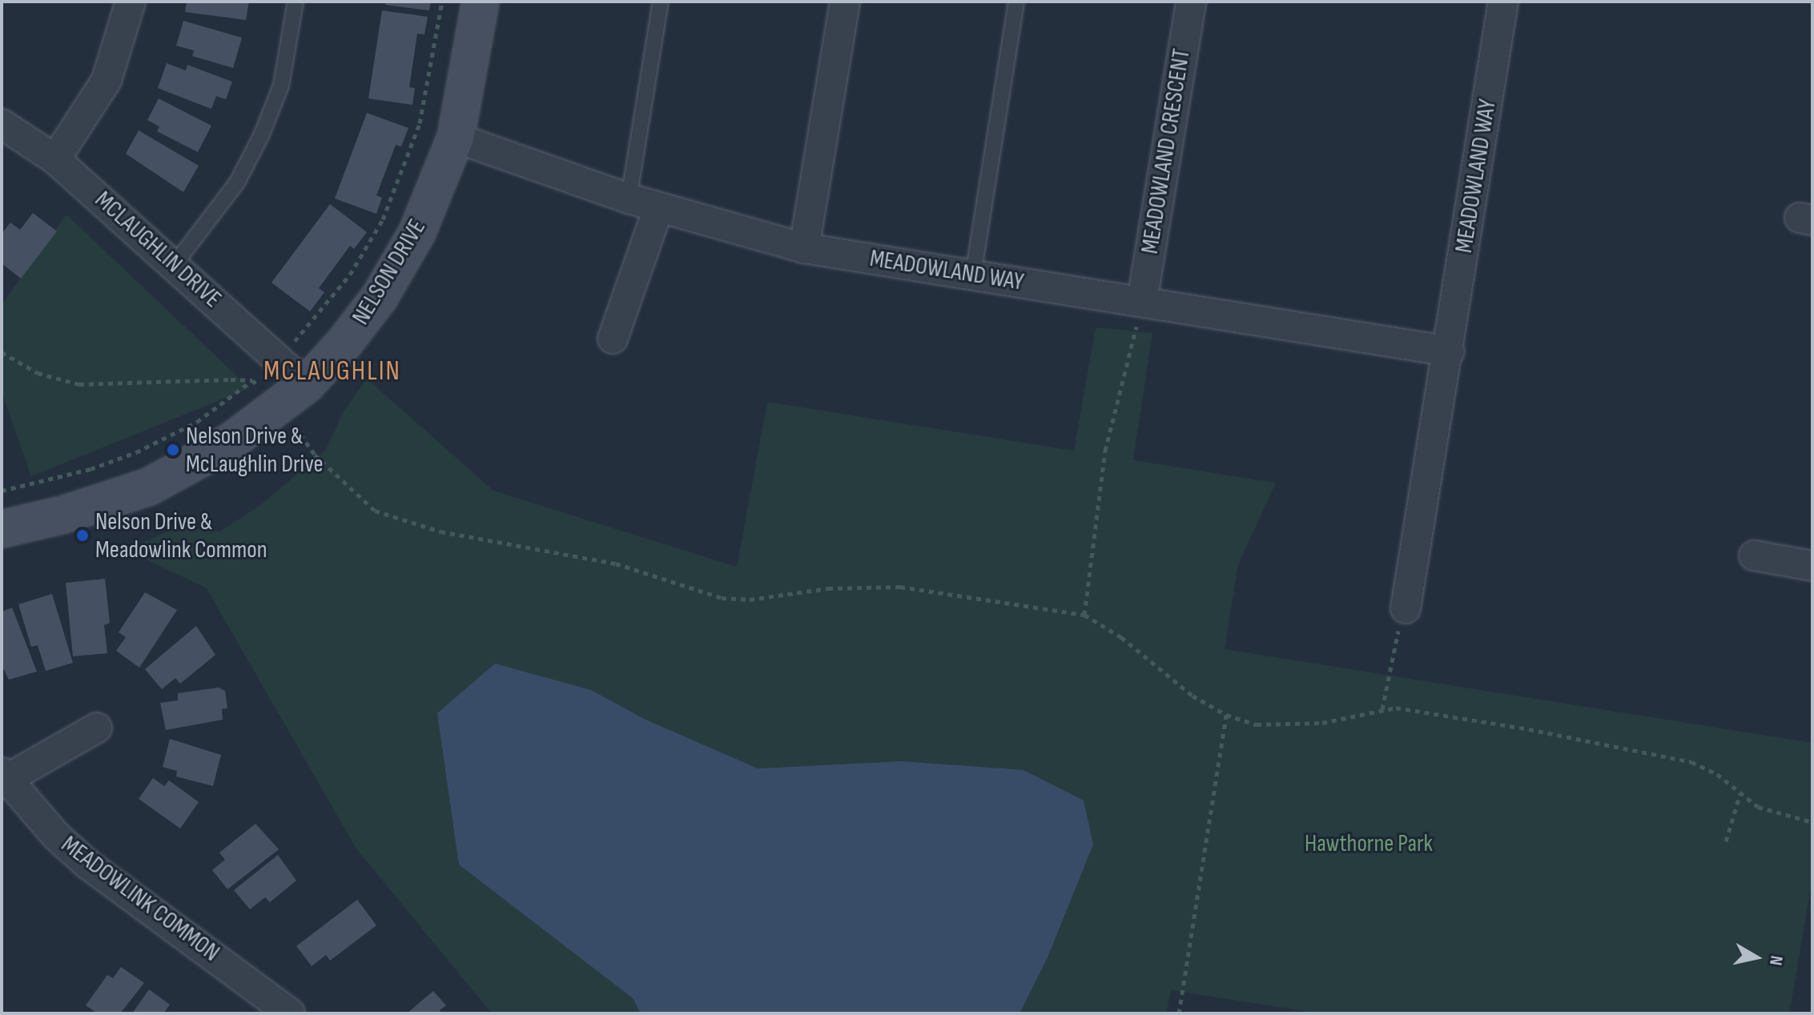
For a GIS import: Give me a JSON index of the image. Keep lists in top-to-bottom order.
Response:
{
  "streets": {
    "street": [
      "MEADOWLAND CRESCENT",
      "MEADOWLAND WAY",
      "MCLAUGHLIN DRIVE",
      "NELSON DRIVE",
      "MEADOWLINK COMMON"
    ]
  },
  "crossings": [
    ["MEADOWLAND CRESCENT", "MEADOWLAND WAY"],
    ["MEADOWLAND WAY", "NELSON DRIVE"],
    ["MCLAUGHLIN DRIVE", "NELSON DRIVE"]
  ],
  "districts": ["MCLAUGHLIN"],
  "parks": ["Hawthorne Park"],
  "places": ["Nelson Drive & McLaughlin Drive", "Nelson Drive & Meadowlink Common"],
  "north": "right"
}
